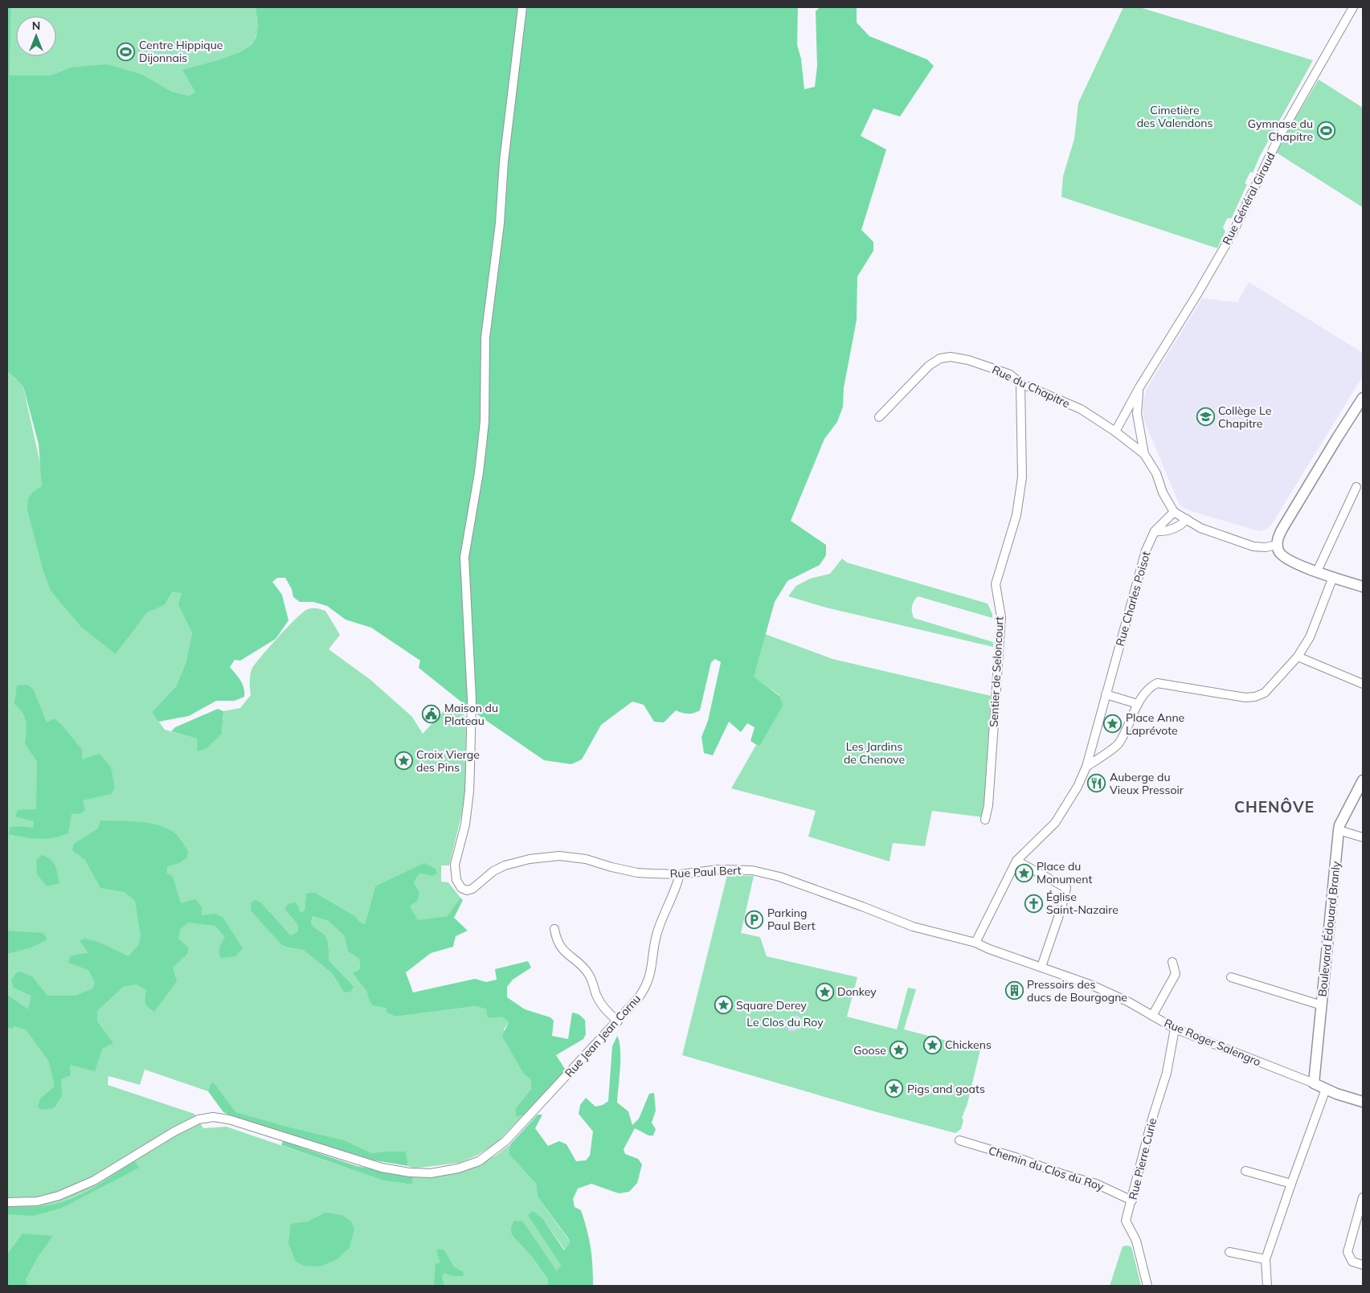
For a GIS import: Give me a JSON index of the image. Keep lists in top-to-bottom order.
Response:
{
  "streets": {
    "street": [
      "Rue Général Giraud",
      "Rue du Chapitre",
      "Rue Charles Poisot",
      "Sentier de Seloncourt",
      "Rue Paul Bert",
      "Boulevard Édouard Branly",
      "Rue Jean Jean Cornu",
      "Rue Roger Salengro",
      "Rue Pierre Curie",
      "Chemin du Clos du Roy"
    ]
  },
  "crossings": [
    ["Rue Général Giraud", "Rue du Chapitre"],
    ["Rue Général Giraud", "Rue Charles Poisot"],
    ["Rue du Chapitre", "Sentier de Seloncourt"],
    ["Rue Paul Bert", "Rue Jean Jean Cornu"],
    ["Rue Paul Bert", "Rue Roger Salengro"],
    ["Boulevard Édouard Branly", "Rue Roger Salengro"],
    ["Rue Roger Salengro", "Rue Pierre Curie"],
    ["Rue Pierre Curie", "Chemin du Clos du Roy"]
  ],
  "districts": ["CHENÔVE"],
  "parks": ["Cimetière des Valendons", "Les Jardins de Chenove", "Le Clos du Roy"],
  "places": {
    "sports": ["Centre Hippique Dijonnais", "Gymnase du Chapitre"],
    "school or university": ["Collège Le Chapitre"],
    "public building": ["Maison du Plateau"],
    "place": [
      "Place Anne Laprévote",
      "Croix Vierge des Pins",
      "Place du Monument",
      "Donkey",
      "Square Derey",
      "Chickens",
      "Goose",
      "Pigs and goats"
    ],
    "restaurant": ["Auberge du Vieux Pressoir"],
    "church": ["Église Saint-Nazaire"],
    "parking": ["Parking Paul Bert"],
    "building": ["Pressoirs des ducs de Bourgogne"]
  },
  "north": "top"
}
